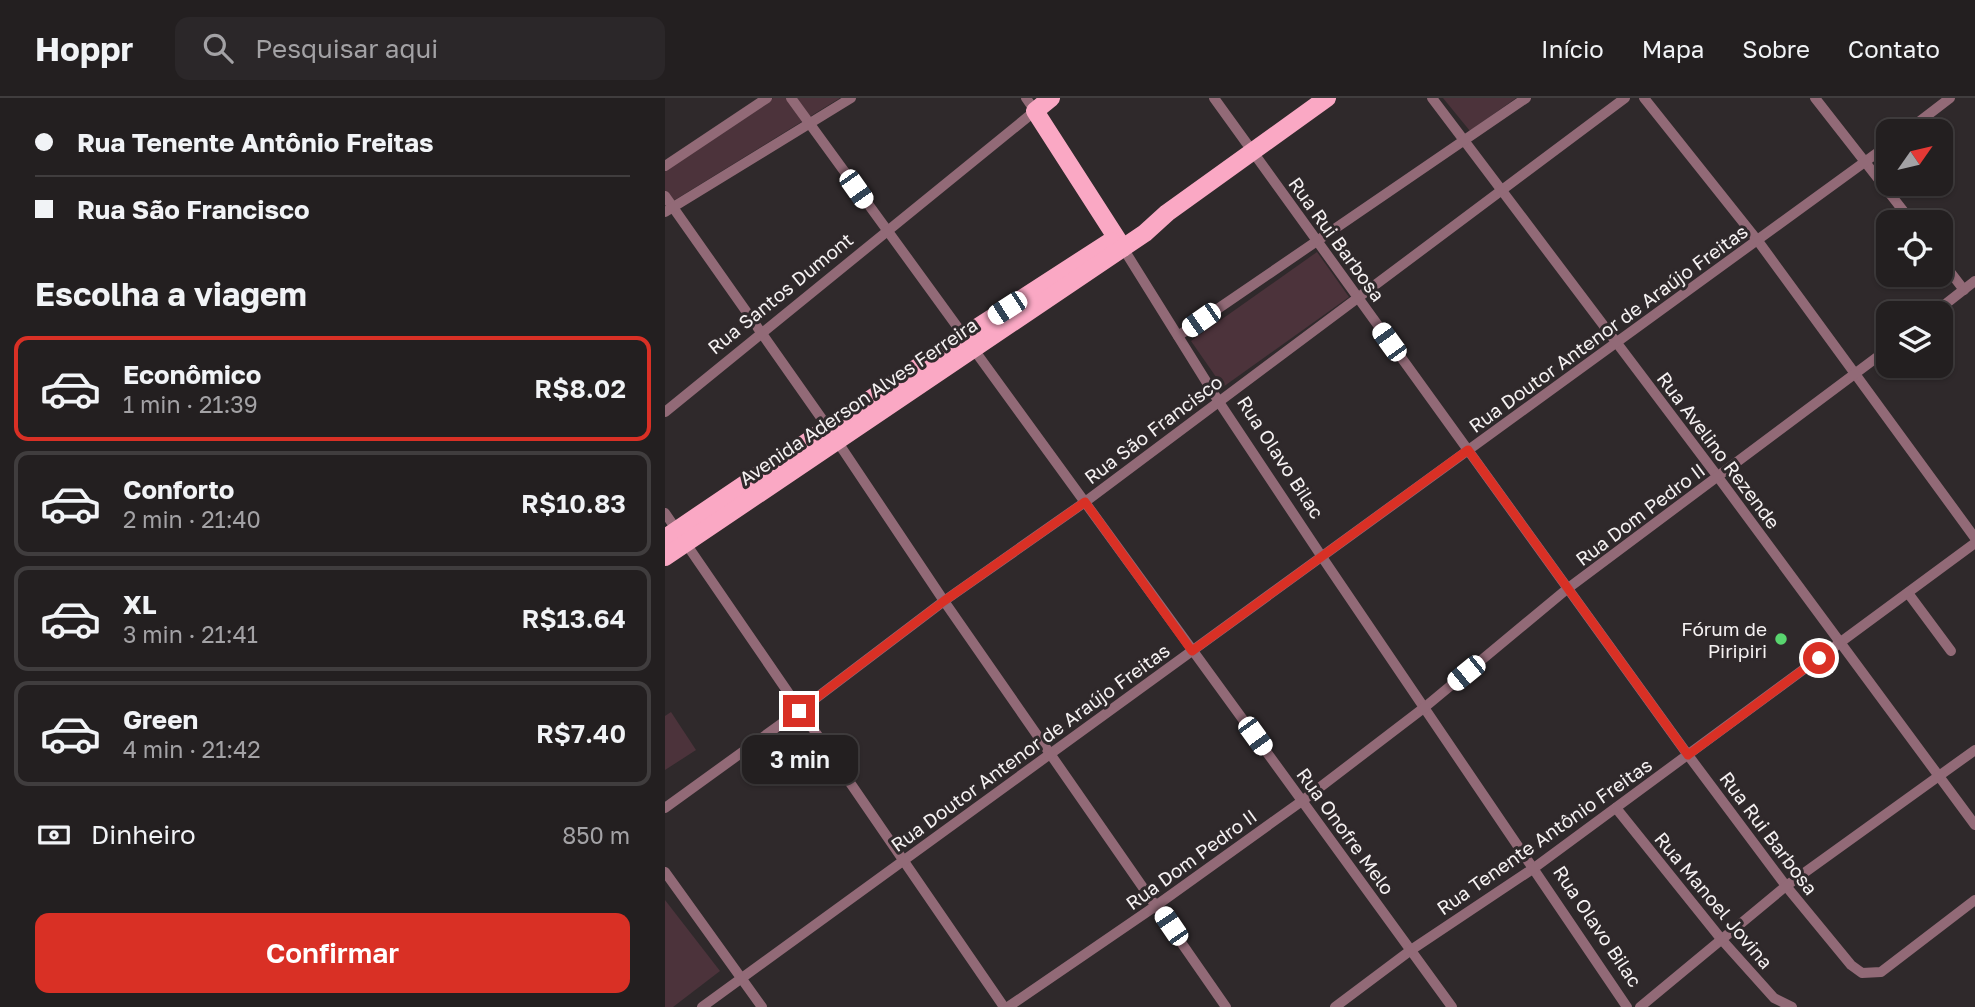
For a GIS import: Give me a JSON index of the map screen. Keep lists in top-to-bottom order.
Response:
{
  "streets": {
    "main road": ["Rua Santos Dumont", "Avenida Aderson Alves Ferreira", "Rua Olavo Bilac"],
    "street": [
      "Rua Rui Barbosa",
      "Rua Doutor Antenor de Araújo Freitas",
      "Rua São Francisco",
      "Rua Avelino Rezende",
      "Rua Dom Pedro II",
      "Rua Onofre Melo",
      "Rua Tenente Antônio Freitas",
      "Rua Manoel Jovina"
    ]
  },
  "crossings": [
    ["Rua Rui Barbosa", "Rua Doutor Antenor de Araújo Freitas"],
    ["Rua Rui Barbosa", "Avenida Aderson Alves Ferreira"],
    ["Rua Rui Barbosa", "Rua São Francisco"],
    ["Rua Rui Barbosa", "Rua Dom Pedro II"],
    ["Rua Rui Barbosa", "Rua Tenente Antônio Freitas"],
    ["Rua Santos Dumont", "Rua Olavo Bilac"],
    ["Rua Santos Dumont", "Rua Onofre Melo"],
    ["Rua Doutor Antenor de Araújo Freitas", "Rua Avelino Rezende"],
    ["Rua Doutor Antenor de Araújo Freitas", "Rua Olavo Bilac"],
    ["Rua Doutor Antenor de Araújo Freitas", "Rua Onofre Melo"],
    ["Avenida Aderson Alves Ferreira", "Rua Olavo Bilac"],
    ["Avenida Aderson Alves Ferreira", "Rua Onofre Melo"],
    ["Rua São Francisco", "Rua Avelino Rezende"],
    ["Rua São Francisco", "Rua Olavo Bilac"],
    ["Rua São Francisco", "Rua Onofre Melo"],
    ["Rua Avelino Rezende", "Rua Dom Pedro II"],
    ["Rua Avelino Rezende", "Rua Tenente Antônio Freitas"],
    ["Rua Olavo Bilac", "Rua Dom Pedro II"],
    ["Rua Olavo Bilac", "Rua Tenente Antônio Freitas"],
    ["Rua Dom Pedro II", "Rua Onofre Melo"],
    ["Rua Onofre Melo", "Rua Tenente Antônio Freitas"],
    ["Rua Tenente Antônio Freitas", "Rua Manoel Jovina"]
  ],
  "places": ["Fórum de Piripiri"],
  "north": "top right",
  "page": {
    "header": "Hoppr",
    "search": "Pesquisar aqui",
    "nav": [
      "Início",
      "Mapa",
      "Sobre",
      "Contato"
    ],
    "banner": ["Rua Tenente Antônio Freitas", "Rua São Francisco"],
    "heading": "Escolha a viagem",
    "list": [
      {
        "name": "Econômico",
        "note": "1 min · 21:39",
        "value": "R$8.02"
      },
      {
        "name": "Conforto",
        "note": "2 min · 21:40",
        "value": "R$10.83"
      },
      {
        "name": "XL",
        "note": "3 min · 21:41",
        "value": "R$13.64"
      },
      {
        "name": "Green",
        "note": "4 min · 21:42",
        "value": "R$7.40"
      }
    ],
    "bubble": "3 min",
    "pay": ["Dinheiro", "850 m"],
    "buttons": "Confirmar"
  }
}
